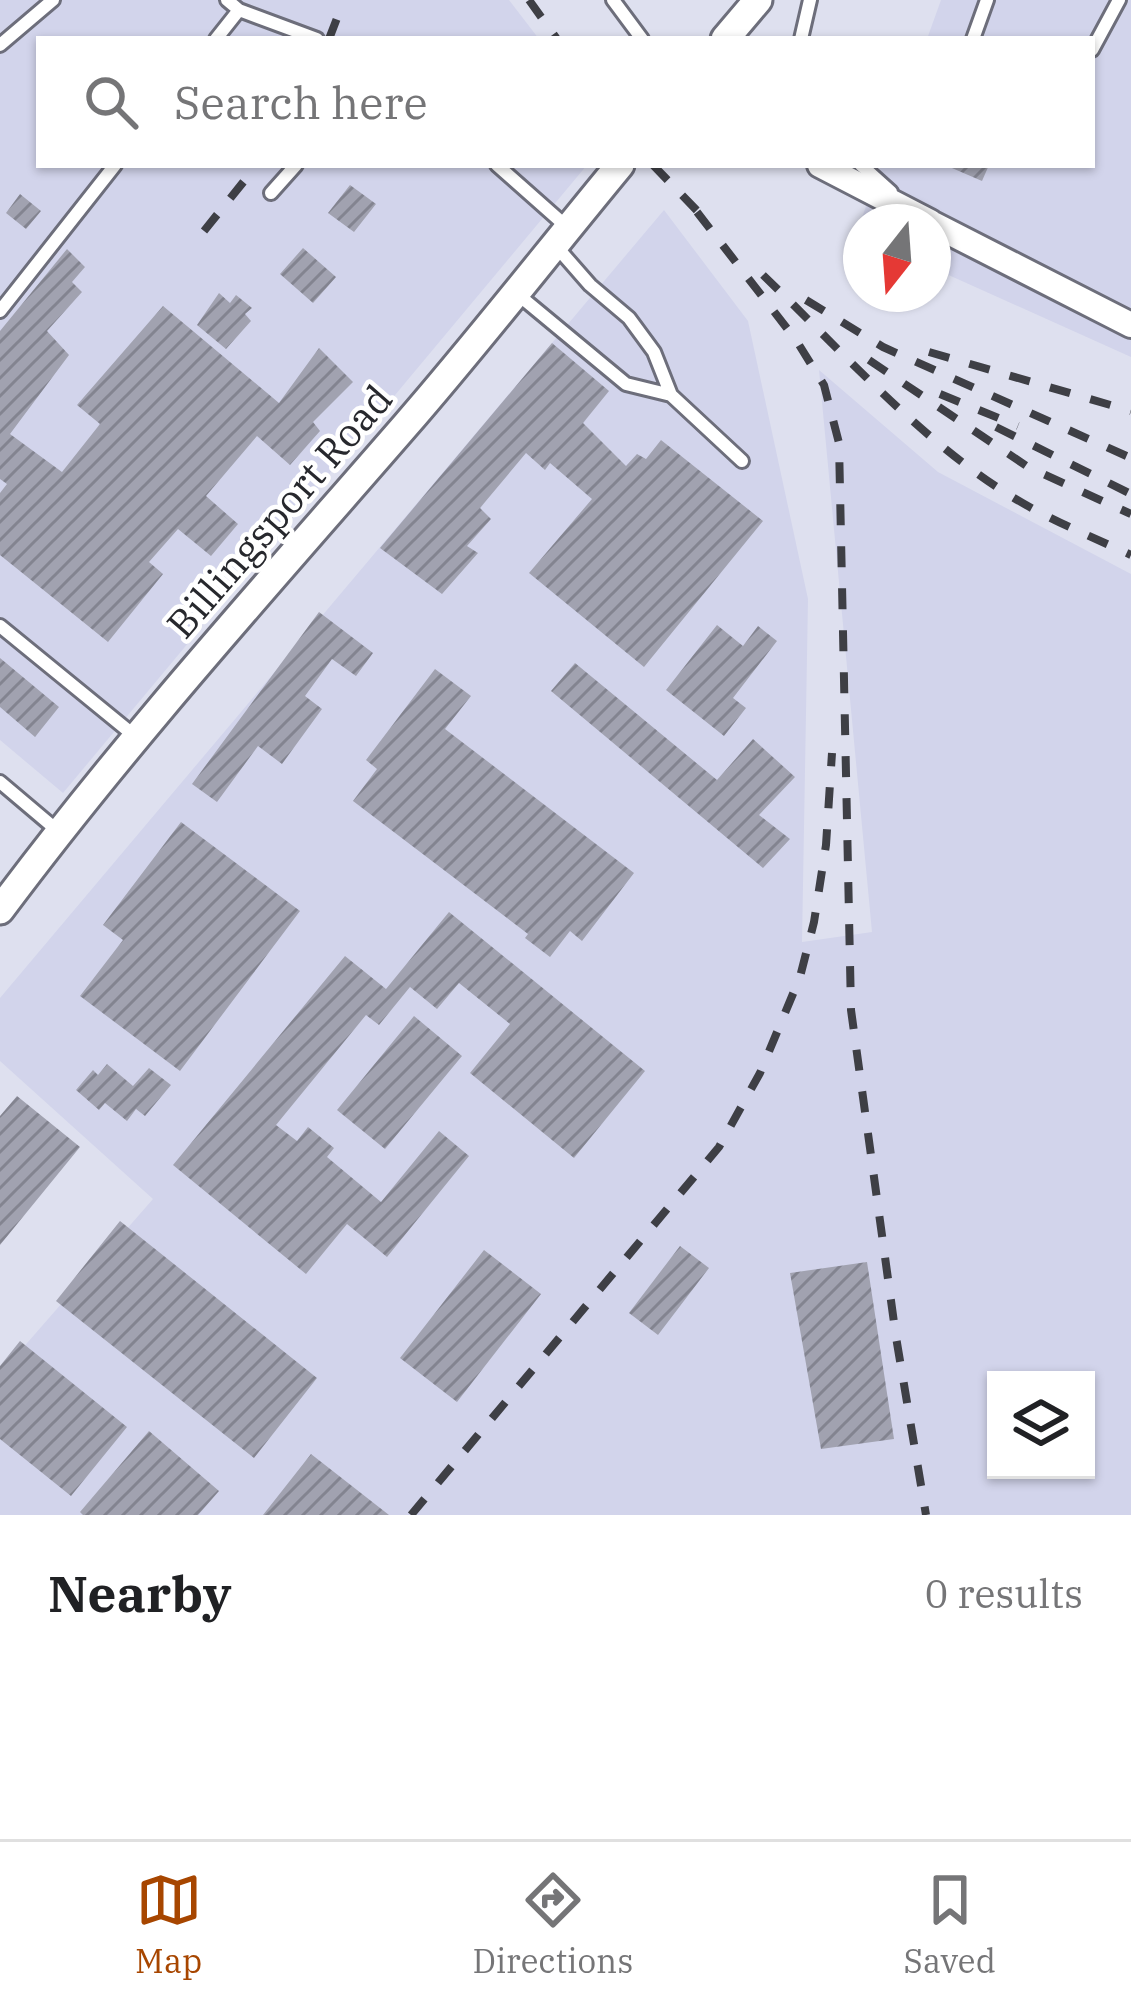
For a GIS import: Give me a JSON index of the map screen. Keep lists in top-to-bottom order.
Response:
{
  "streets": {
    "street": ["Billingsport Road"]
  },
  "north": "bottom",
  "page": {
    "search": "Search here",
    "heading": ["Nearby", "0 results"],
    "nav": ["Map", "Directions", "Saved"]
  }
}
